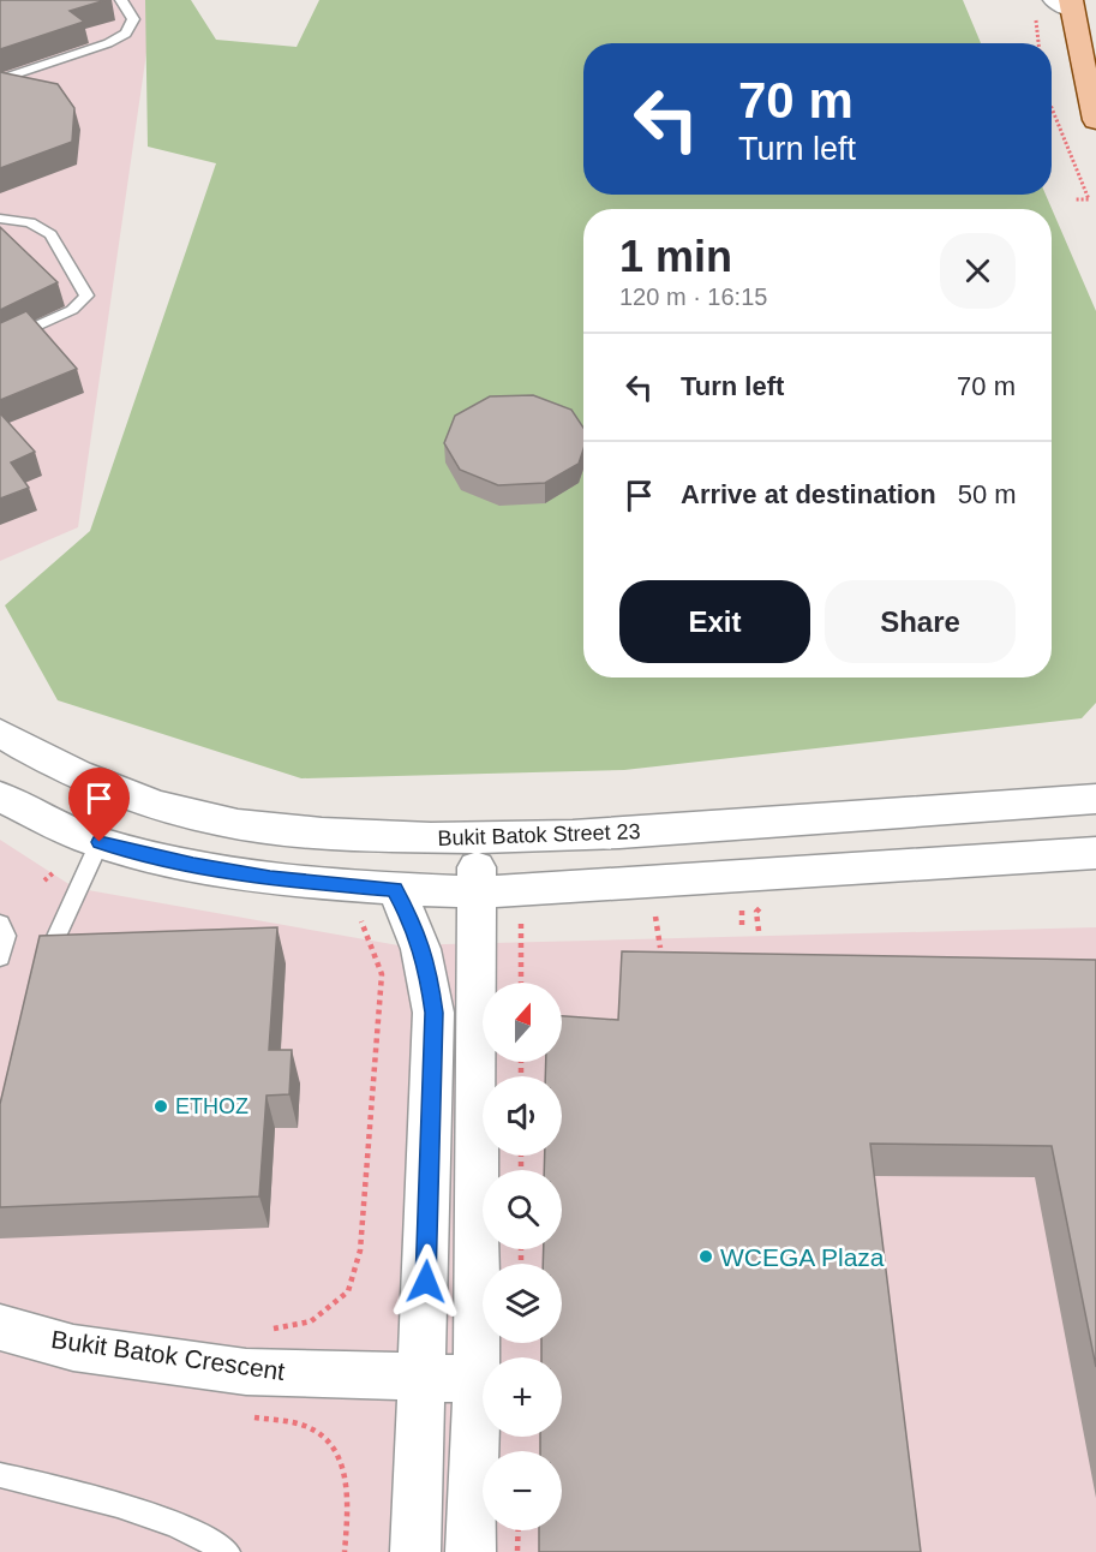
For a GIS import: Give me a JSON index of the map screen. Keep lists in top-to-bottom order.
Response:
{
  "streets": {
    "street": ["Bukit Batok Street 23", "Bukit Batok Crescent"]
  },
  "places": ["ETHOZ", "WCEGA Plaza"],
  "north": "top",
  "page": {
    "turn": ["70 m", "Turn left"],
    "heading": ["1 min", "120 m · 16:15"],
    "list": [
      {
        "name": "Turn left",
        "value": "70 m"
      },
      {
        "name": "Arrive at destination",
        "value": "50 m"
      }
    ],
    "buttons": ["Exit", "Share"],
    "map_buttons": ["+", "−"]
  }
}
